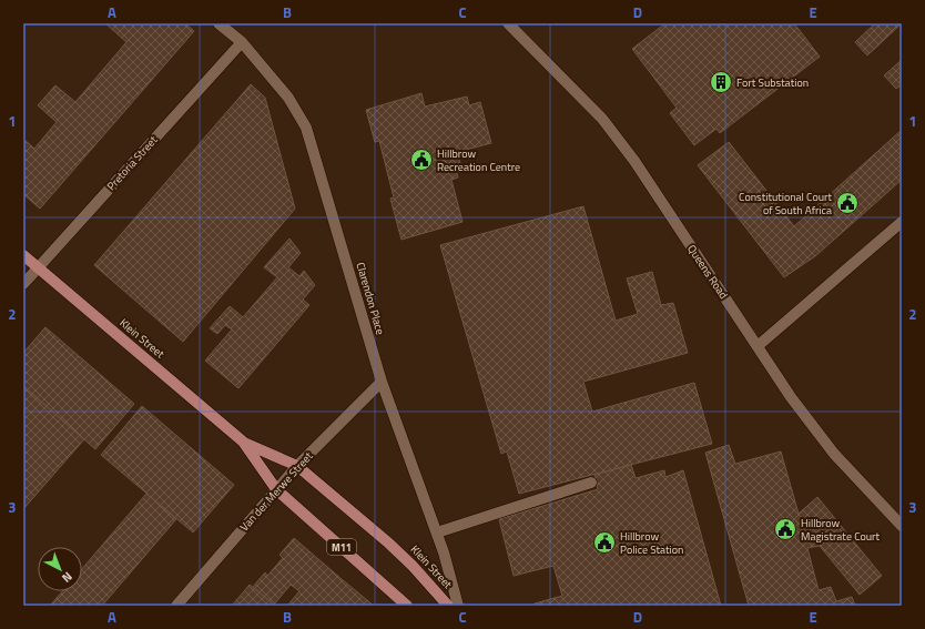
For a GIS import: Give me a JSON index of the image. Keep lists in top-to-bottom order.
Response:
{
  "streets": {
    "main road": ["Klein Street", "M11"],
    "street": [
      "Pretoria Street",
      "Queens Road",
      "Clarendon Place",
      "Van der Merwe Street"
    ]
  },
  "crossings": [
    ["Pretoria Street", "Clarendon Place"],
    ["Pretoria Street", "Klein Street"],
    ["Clarendon Place", "Van der Merwe Street"],
    ["Klein Street", "Van der Merwe Street"],
    ["Klein Street", "M11"],
    ["Van der Merwe Street", "M11"]
  ],
  "places": {
    "building": ["Fort Substation"],
    "public building": [
      "Hillbrow Recreation Centre",
      "Constitutional Court of South Africa",
      "Hillbrow Magistrate Court",
      "Hillbrow Police Station"
    ]
  },
  "north": "bottom right",
  "grid": {
    "columns": [
      "A",
      "B",
      "C",
      "D",
      "E"
    ],
    "rows": ["1", "2", "3"]
  }
}
